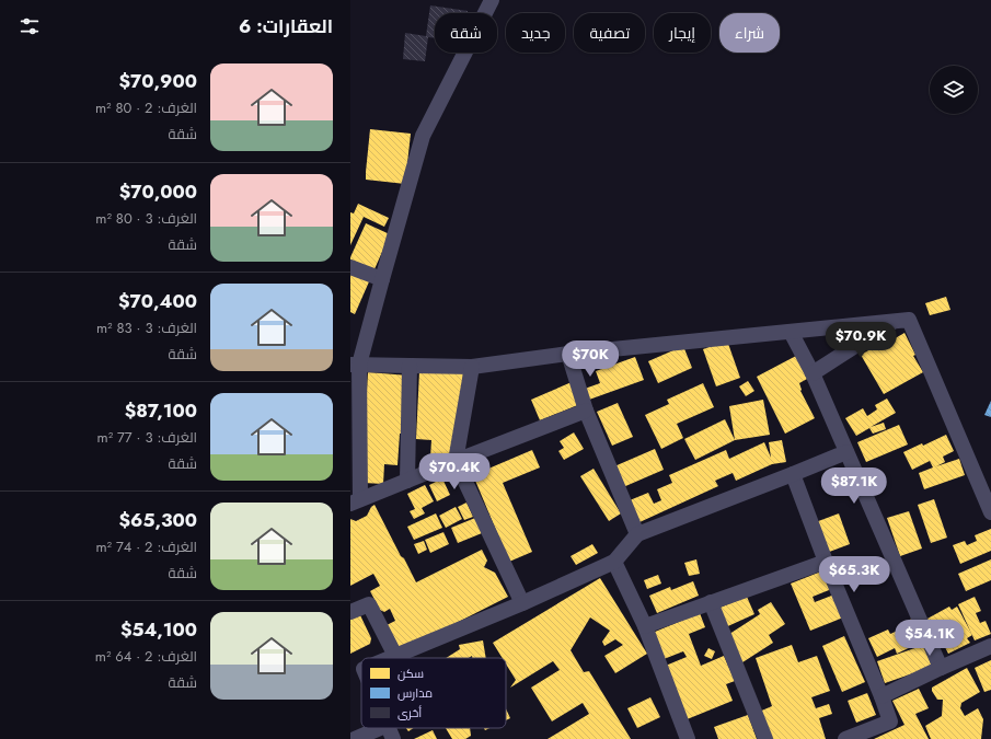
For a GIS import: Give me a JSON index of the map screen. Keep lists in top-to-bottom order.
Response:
{
  "legend": ["سكن", "مدارس", "أخرى"],
  "page": {
    "heading": "العقارات: 6",
    "chip": [
      "شراء",
      "إيجار",
      "تصفية",
      "جديد",
      "شقة"
    ],
    "list": [
      {
        "name": "$70,900",
        "note": "الغرف: 2 · 80 m² · شقة"
      },
      {
        "name": "$70,000",
        "note": "الغرف: 3 · 80 m² · شقة"
      },
      {
        "name": "$70,400",
        "note": "الغرف: 3 · 83 m² · شقة"
      },
      {
        "name": "$87,100",
        "note": "الغرف: 3 · 77 m² · شقة"
      },
      {
        "name": "$65,300",
        "note": "الغرف: 2 · 74 m² · شقة"
      },
      {
        "name": "$54,100",
        "note": "الغرف: 2 · 64 m² · شقة"
      }
    ],
    "price": [
      "$70.9K",
      "$70K",
      "$70.4K",
      "$87.1K",
      "$65.3K",
      "$54.1K"
    ]
  }
}
